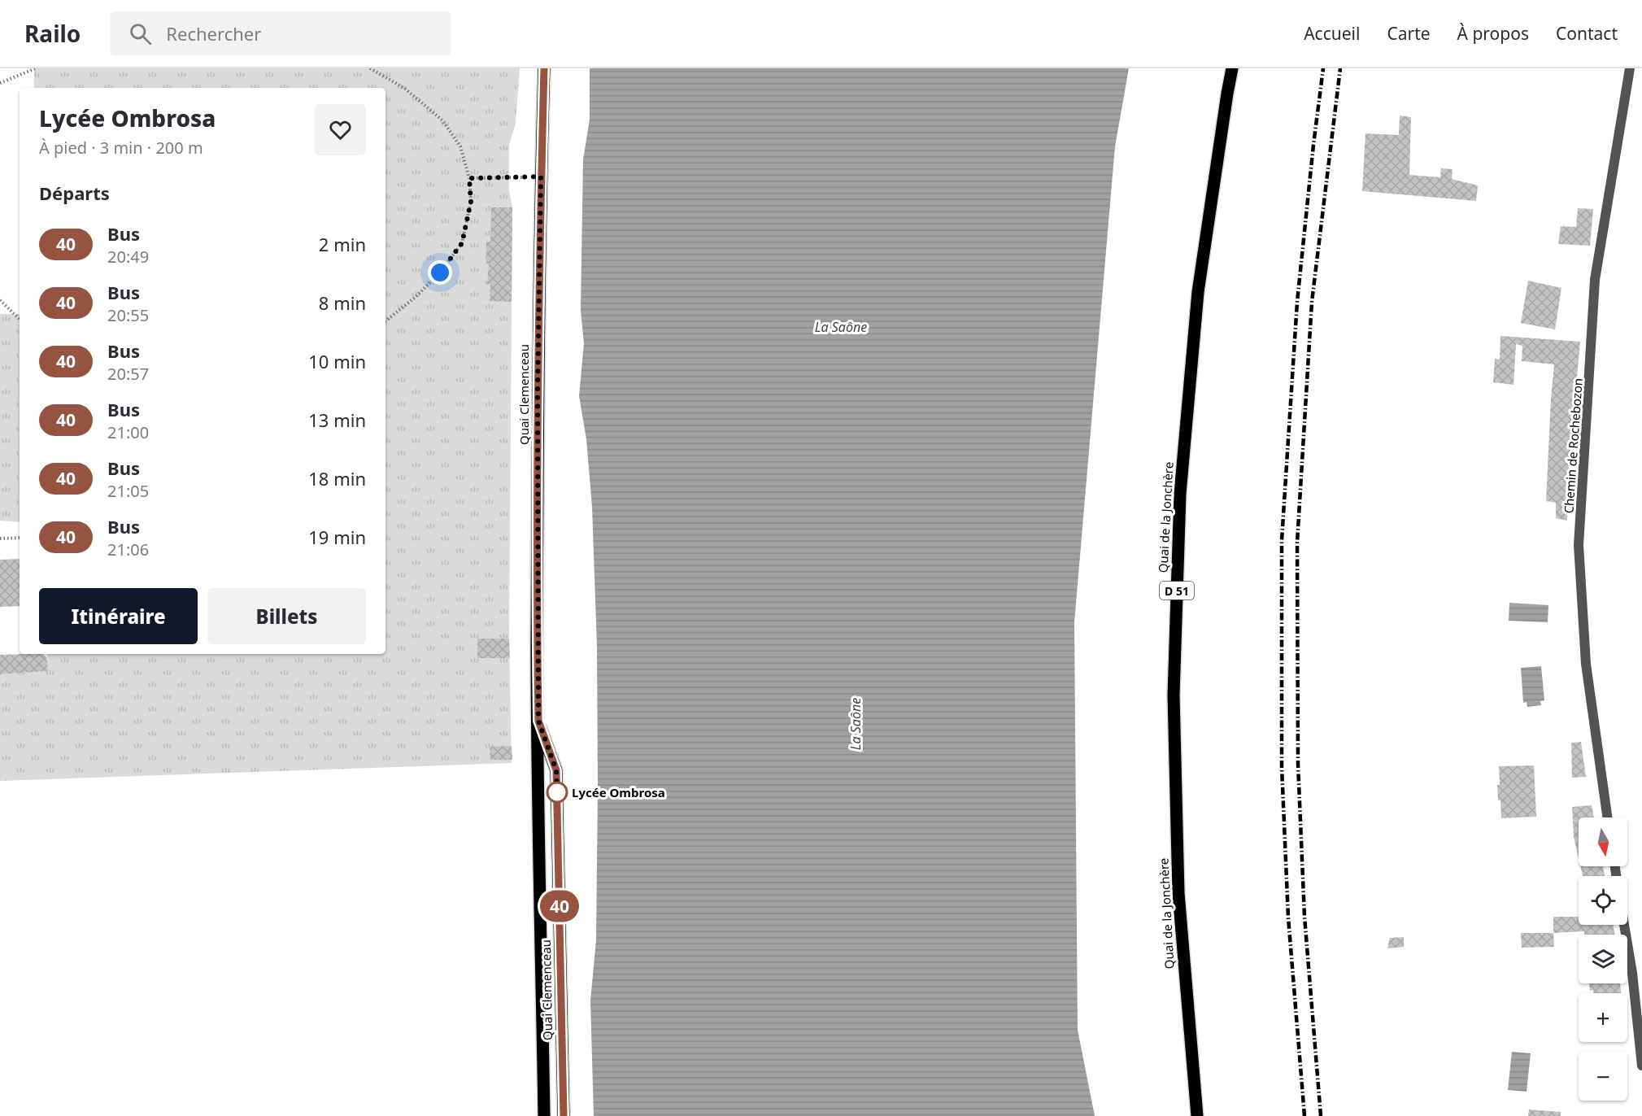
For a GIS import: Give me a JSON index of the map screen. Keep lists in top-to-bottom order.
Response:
{
  "streets": {
    "main road": ["Quai Clemenceau", "Quai de la Jonchère", "D 51"],
    "street": ["Chemin de Rochebozon"]
  },
  "water": ["La Saône"],
  "places": ["Lycée Ombrosa"],
  "lines": ["bus line 40"],
  "north": "bottom",
  "page": {
    "header": "Railo",
    "search": "Rechercher",
    "nav": [
      "Accueil",
      "Carte",
      "À propos",
      "Contact"
    ],
    "on_map": "40",
    "heading": [
      ["Lycée Ombrosa", "À pied · 3 min · 200 m"],
      "Départs"
    ],
    "list": [
      {
        "mark": "40",
        "name": "Bus",
        "note": "20:49",
        "value": "2 min"
      },
      {
        "mark": "40",
        "name": "Bus",
        "note": "20:55",
        "value": "8 min"
      },
      {
        "mark": "40",
        "name": "Bus",
        "note": "20:57",
        "value": "10 min"
      },
      {
        "mark": "40",
        "name": "Bus",
        "note": "21:00",
        "value": "13 min"
      },
      {
        "mark": "40",
        "name": "Bus",
        "note": "21:05",
        "value": "18 min"
      },
      {
        "mark": "40",
        "name": "Bus",
        "note": "21:06",
        "value": "19 min"
      }
    ],
    "buttons": ["Itinéraire", "Billets"],
    "map_buttons": ["+", "−"]
  }
}
